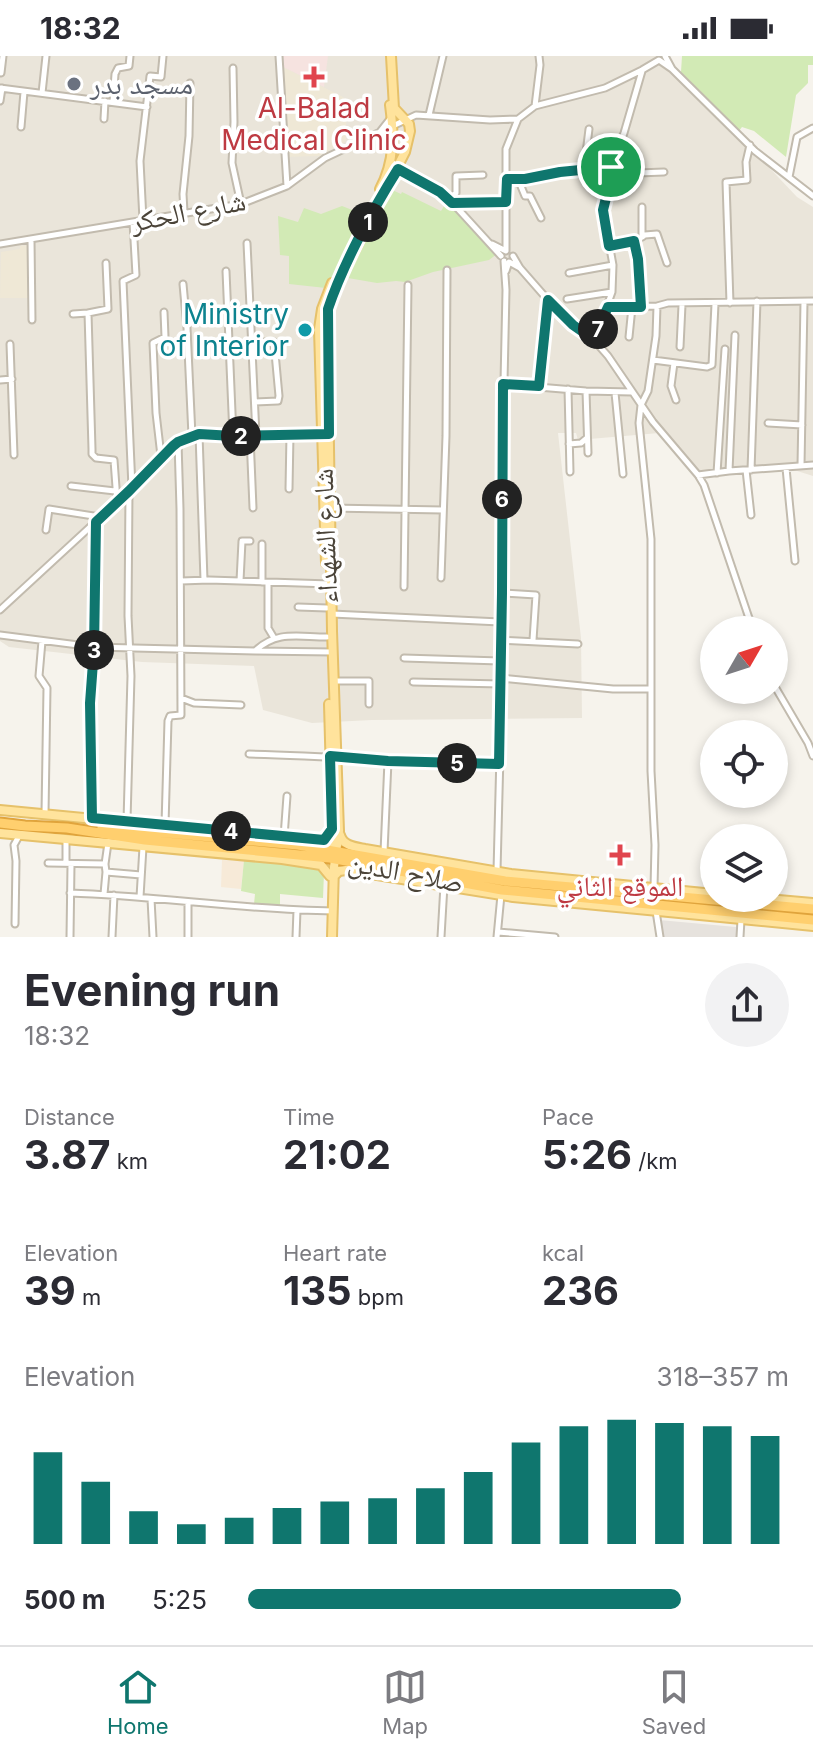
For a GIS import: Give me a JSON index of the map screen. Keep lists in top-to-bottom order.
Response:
{
  "streets": {
    "highway": ["صلاح الدين"],
    "main road": ["شارع الشهداء"],
    "street": ["شارع الحكر"]
  },
  "crossings": [
    ["شارع الحكر", "شارع الشهداء"],
    ["شارع الشهداء", "صلاح الدين"]
  ],
  "places": {
    "health": ["Al-Balad Medical Clinic", "الموقع الثاني"],
    "other": ["مسجد بدر", "Ministry of Interior"]
  },
  "north": "top right",
  "page": {
    "status": "18:32",
    "pins": [
      "1",
      "7",
      "2",
      "6",
      "3",
      "5",
      "4"
    ],
    "heading": ["Evening run", "18:32"],
    "stats": [
      ["Distance", "3.87 km"],
      ["Time", "21:02"],
      ["Pace", "5:26 /km"],
      ["Elevation", "39 m"],
      ["Heart rate", "135 bpm"],
      ["kcal", "236"]
    ],
    "chart": ["Elevation", "318–357 m"],
    "list": [
      {
        "name": "500 m",
        "note": "5:25"
      }
    ],
    "tabs": ["Home", "Map", "Saved"]
  }
}
